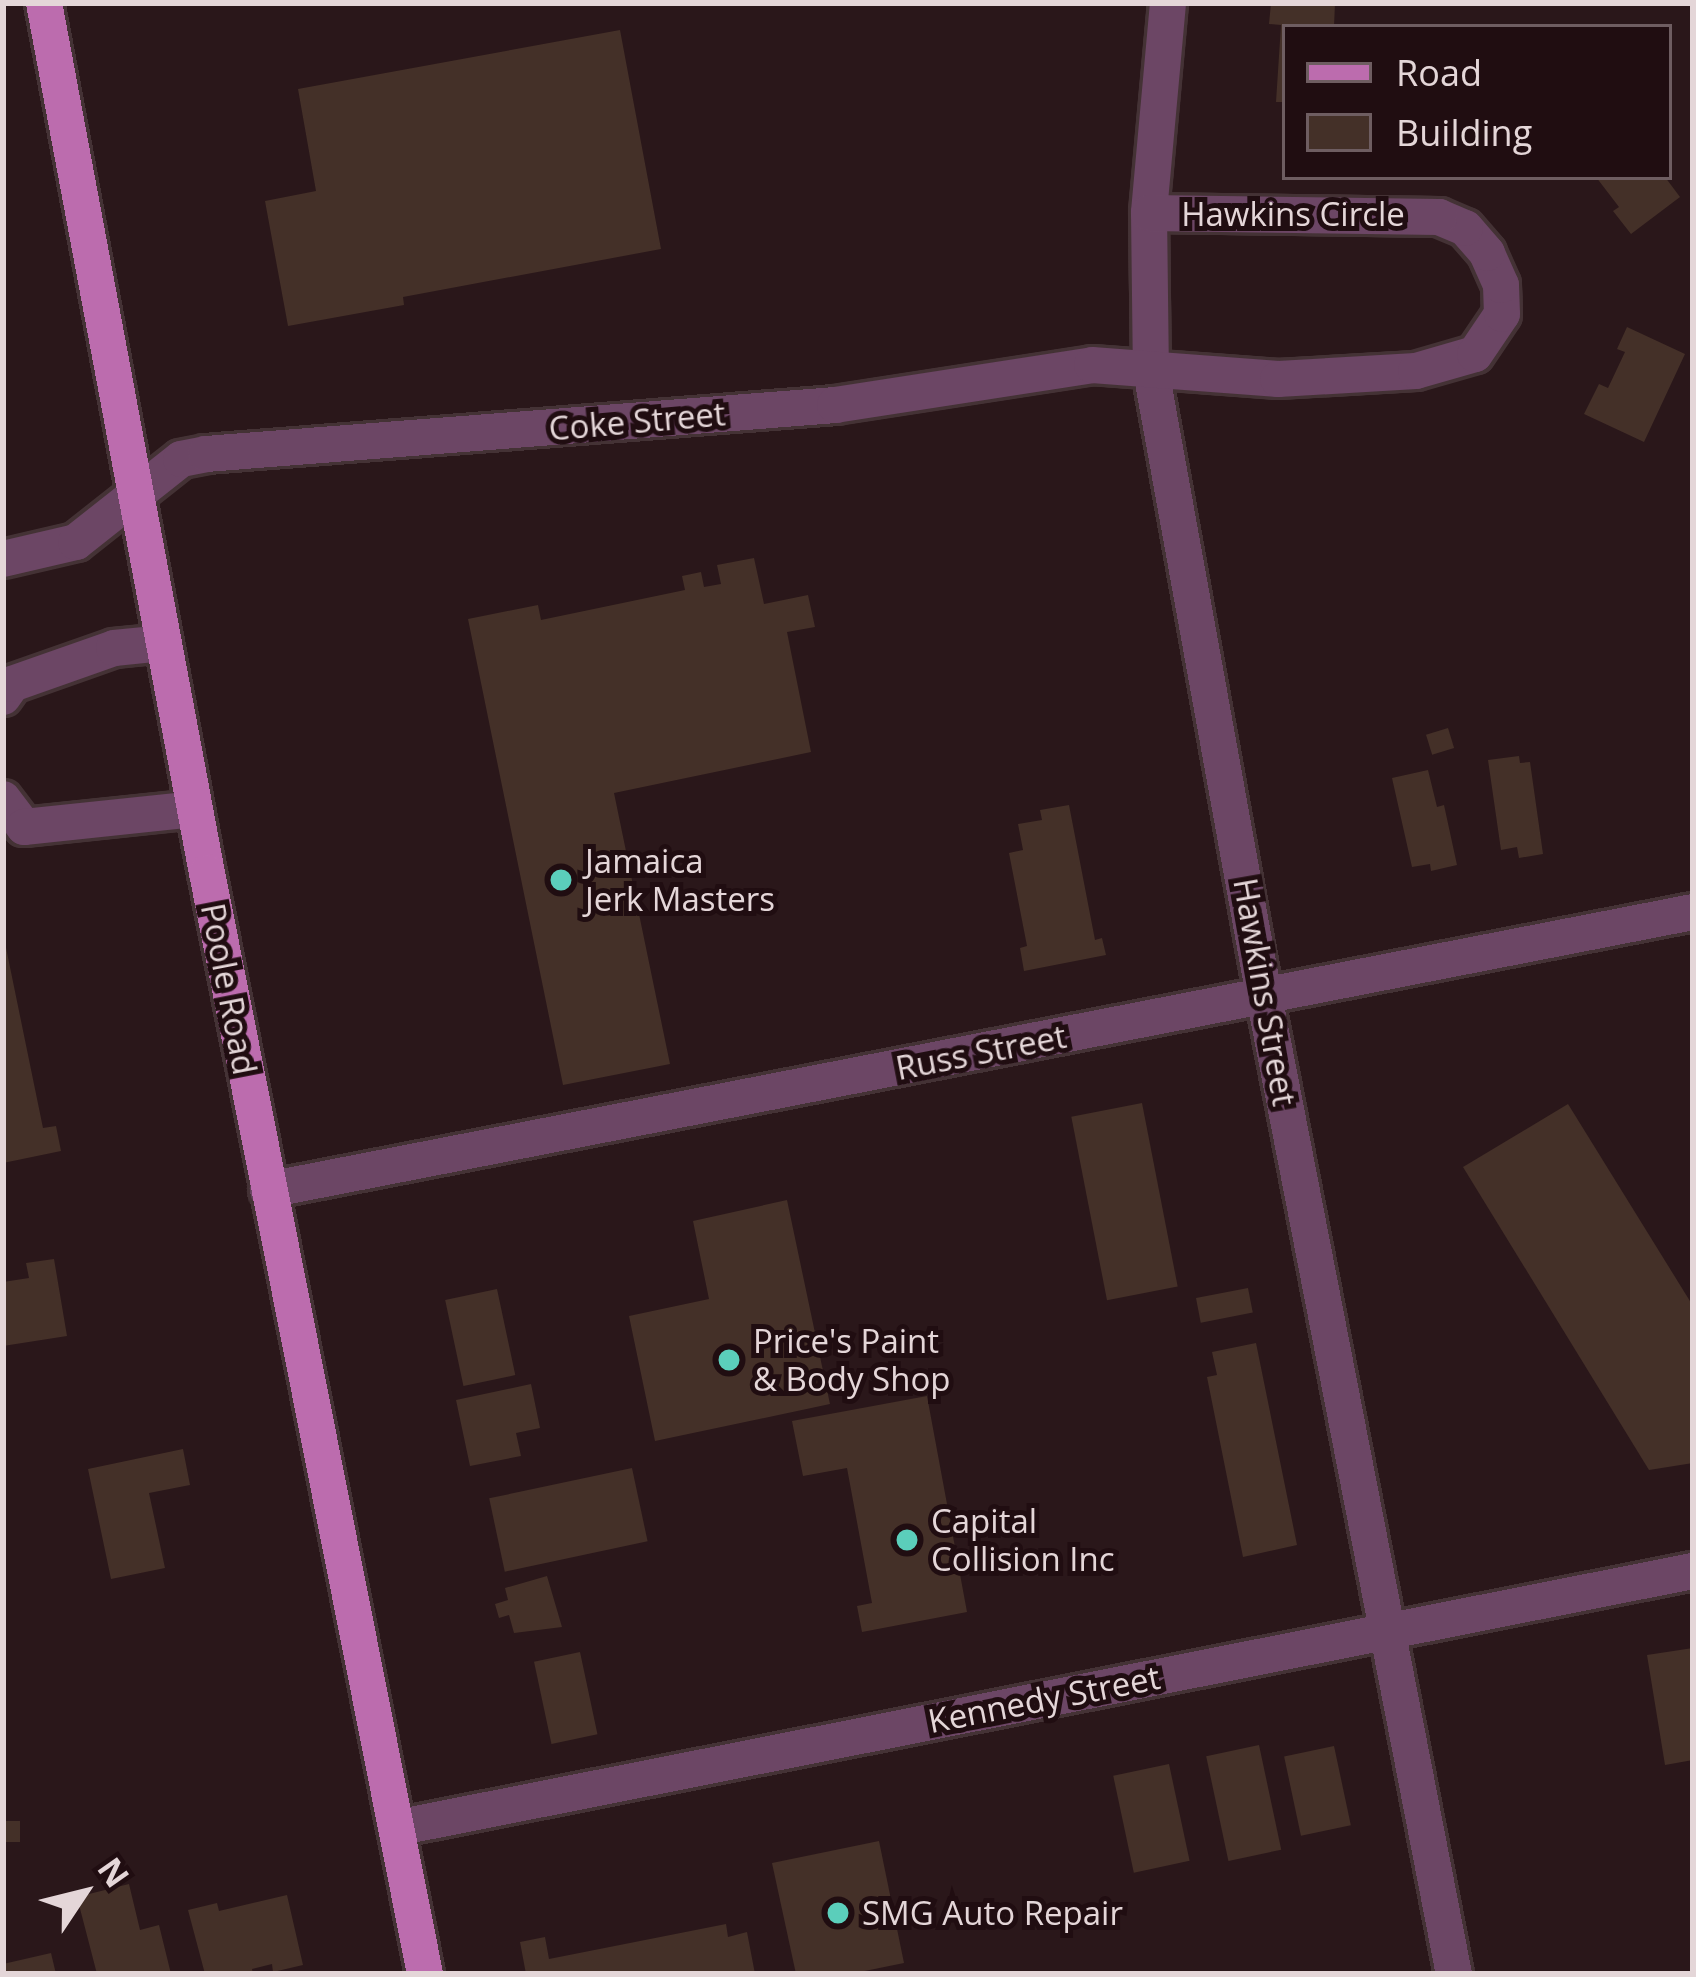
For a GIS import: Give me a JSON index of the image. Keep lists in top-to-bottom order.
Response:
{
  "streets": {
    "main road": ["Poole Road"],
    "street": [
      "Hawkins Circle",
      "Coke Street",
      "Hawkins Street",
      "Russ Street",
      "Kennedy Street"
    ]
  },
  "crossings": [
    ["Hawkins Circle", "Coke Street"],
    ["Hawkins Circle", "Hawkins Street"],
    ["Coke Street", "Poole Road"],
    ["Coke Street", "Hawkins Street"],
    ["Poole Road", "Russ Street"],
    ["Poole Road", "Kennedy Street"],
    ["Hawkins Street", "Russ Street"],
    ["Hawkins Street", "Kennedy Street"]
  ],
  "places": [
    "Jamaica Jerk Masters",
    "Price's Paint & Body Shop",
    "Capital Collision Inc",
    "SMG Auto Repair"
  ],
  "legend": ["Road", "Building"],
  "north": "top right"
}
